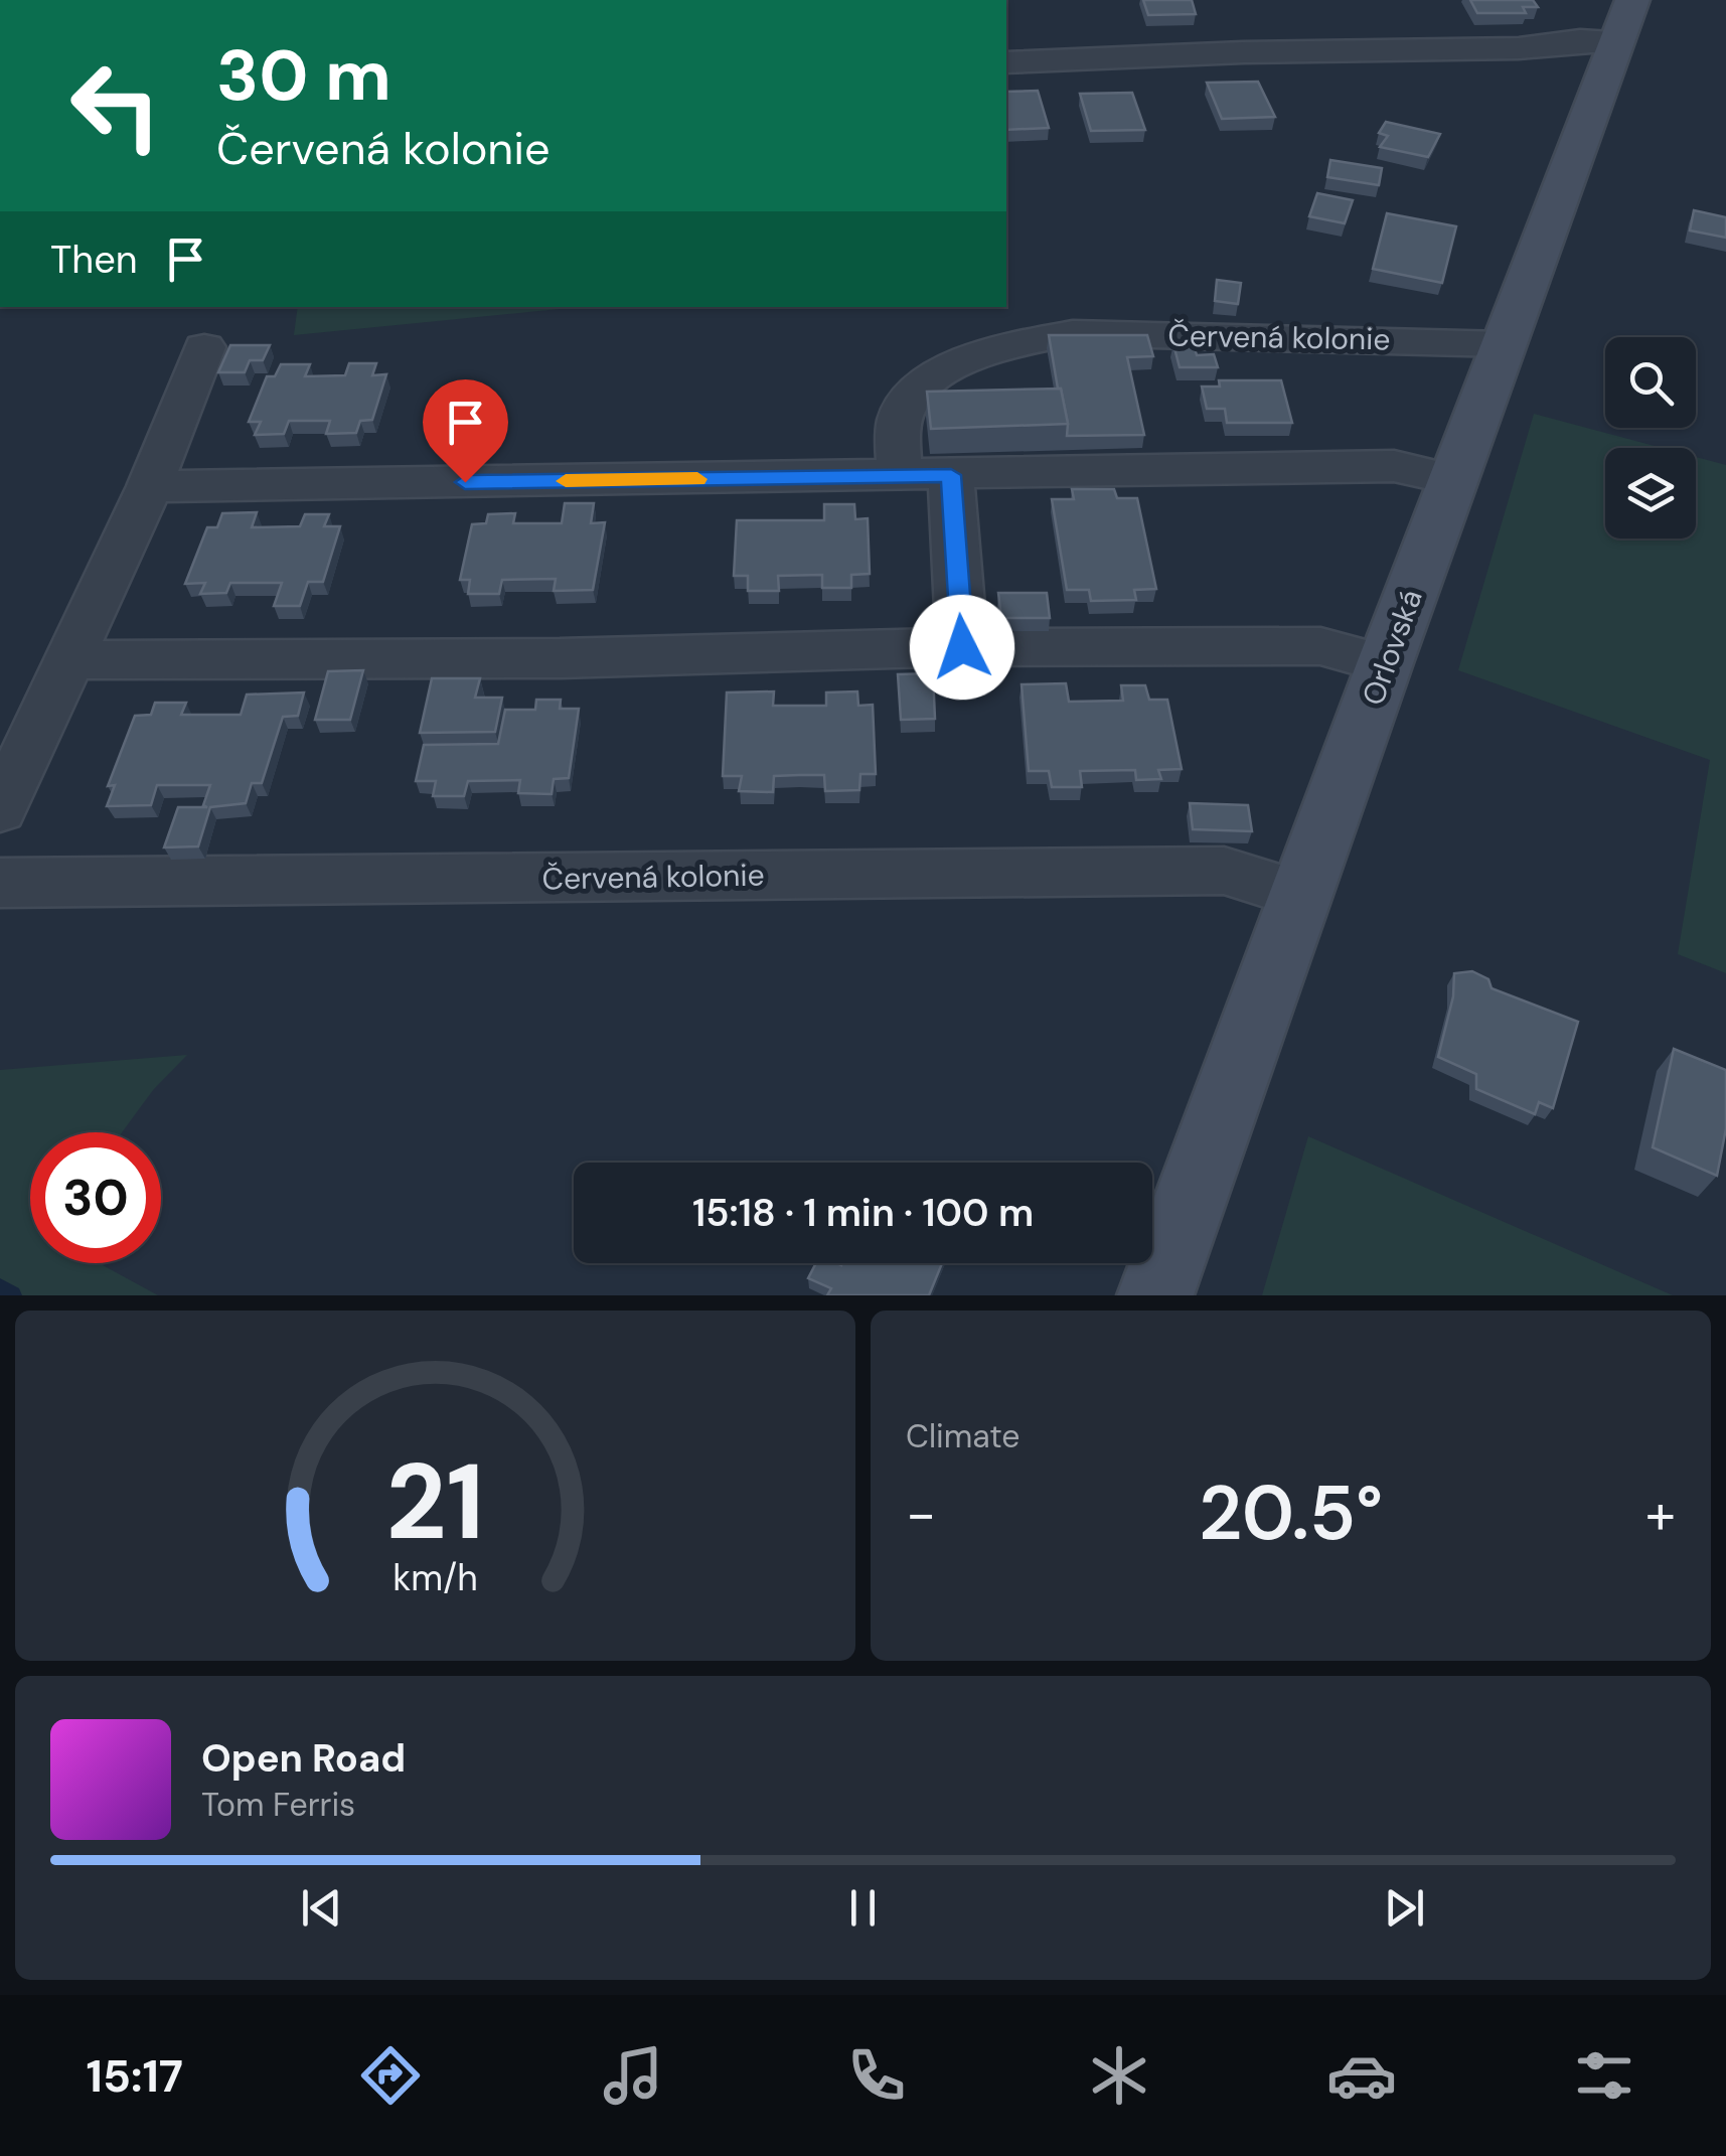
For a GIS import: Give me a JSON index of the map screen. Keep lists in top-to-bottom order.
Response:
{
  "streets": {
    "main road": ["Orlovská"],
    "street": ["Červená kolonie"]
  },
  "crossings": [
    ["Červená kolonie", "Orlovská"]
  ],
  "page": {
    "turn": ["30 m", "Červená kolonie"],
    "then": "Then",
    "limit": "30",
    "trip": "15:18 · 1 min · 100 m",
    "tile": "Climate",
    "heat": ["−", "20.5°", "+"],
    "song": ["Open Road", "Tom Ferris"],
    "tabs": "15:17",
    "gauge": ["21", "km/h"]
  }
}
